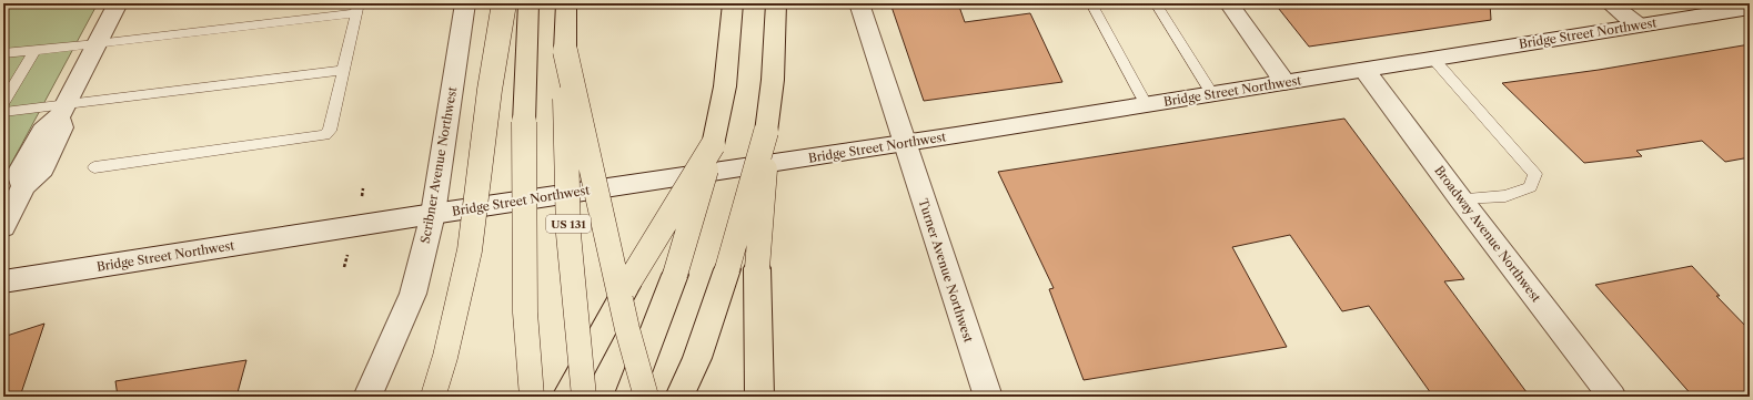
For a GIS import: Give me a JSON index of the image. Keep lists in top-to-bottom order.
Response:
{
  "streets": {
    "highway": ["US 131"],
    "street": [
      "Bridge Street Northwest",
      "Scribner Avenue Northwest",
      "Broadway Avenue Northwest",
      "Turner Avenue Northwest"
    ]
  },
  "crossings": [
    ["Bridge Street Northwest", "Scribner Avenue Northwest"],
    ["Bridge Street Northwest", "Broadway Avenue Northwest"],
    ["Bridge Street Northwest", "Turner Avenue Northwest"]
  ]
}
